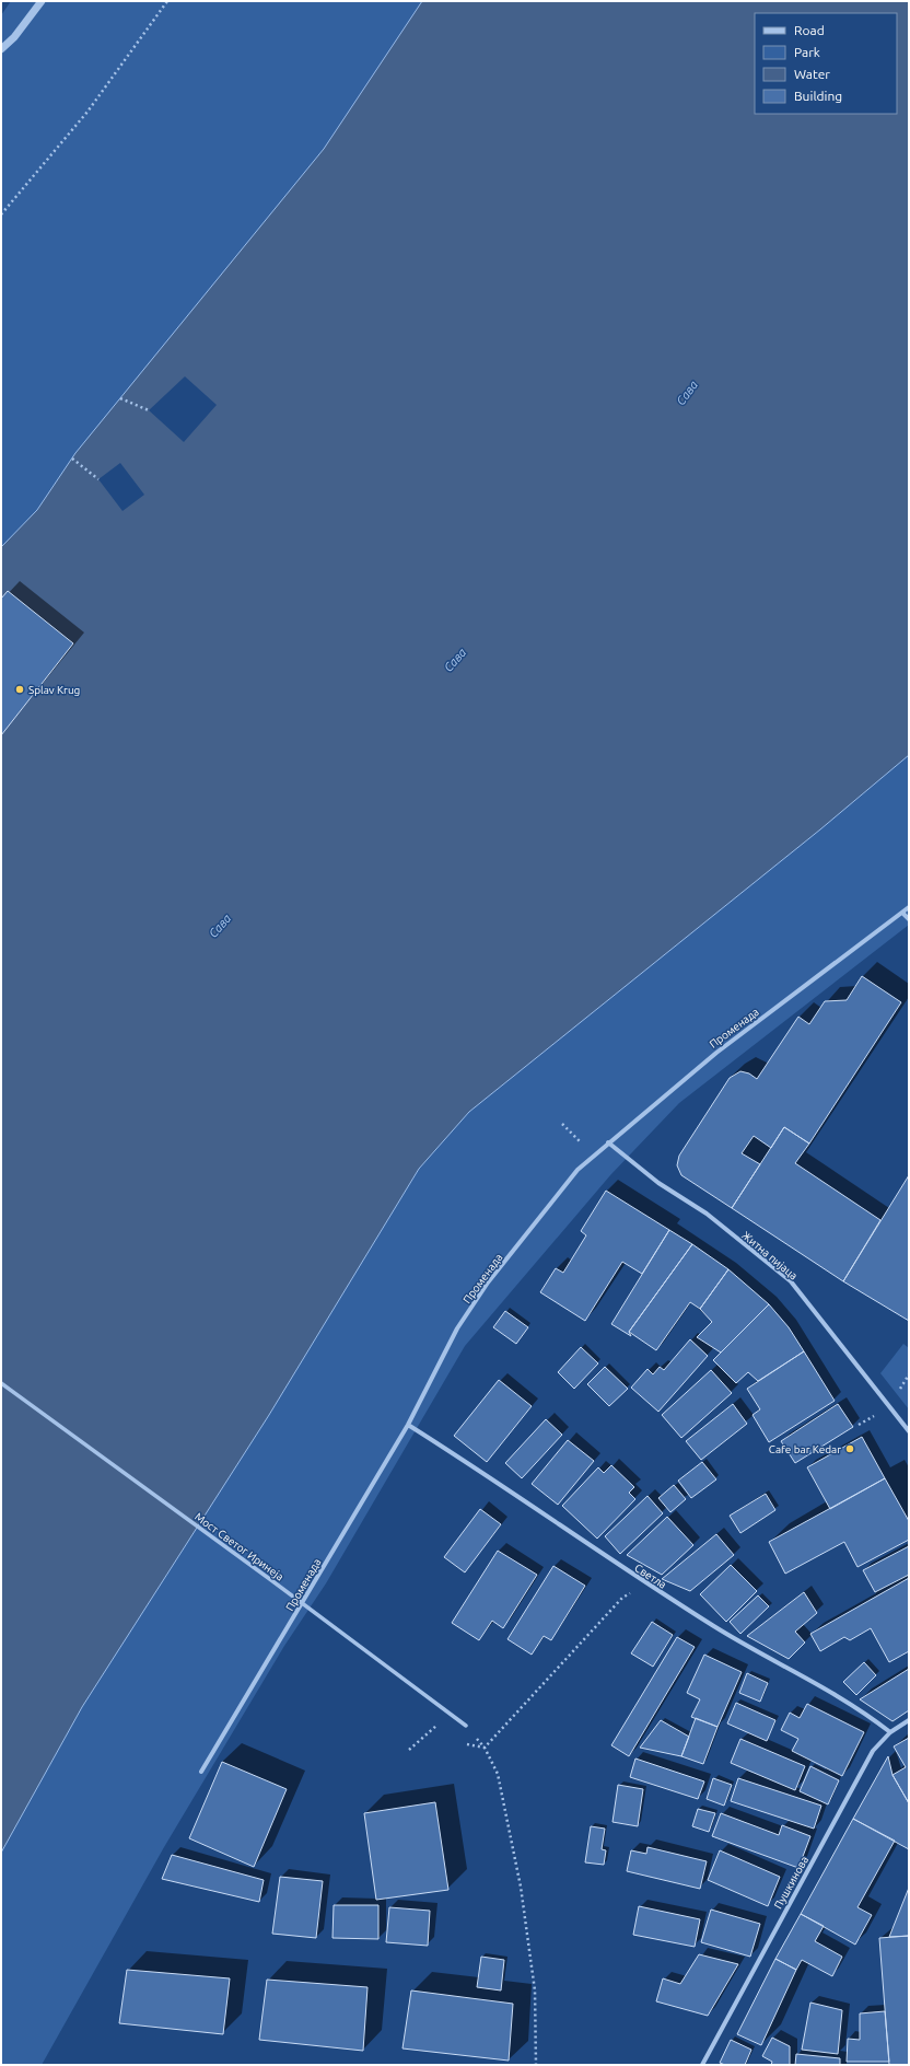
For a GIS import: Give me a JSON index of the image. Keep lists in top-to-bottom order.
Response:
{
  "streets": {
    "street": [
      "Променада",
      "Житна пијаца",
      "Мост Светог Иринеја",
      "Светла",
      "Пушкинова"
    ]
  },
  "crossings": [
    ["Променада", "Житна пијаца"],
    ["Променада", "Светла"],
    ["Светла", "Пушкинова"]
  ],
  "water": ["Сава"],
  "places": ["Splav Krug", "Cafe bar Kedar"],
  "legend": [
    "Road",
    "Park",
    "Water",
    "Building"
  ]
}
